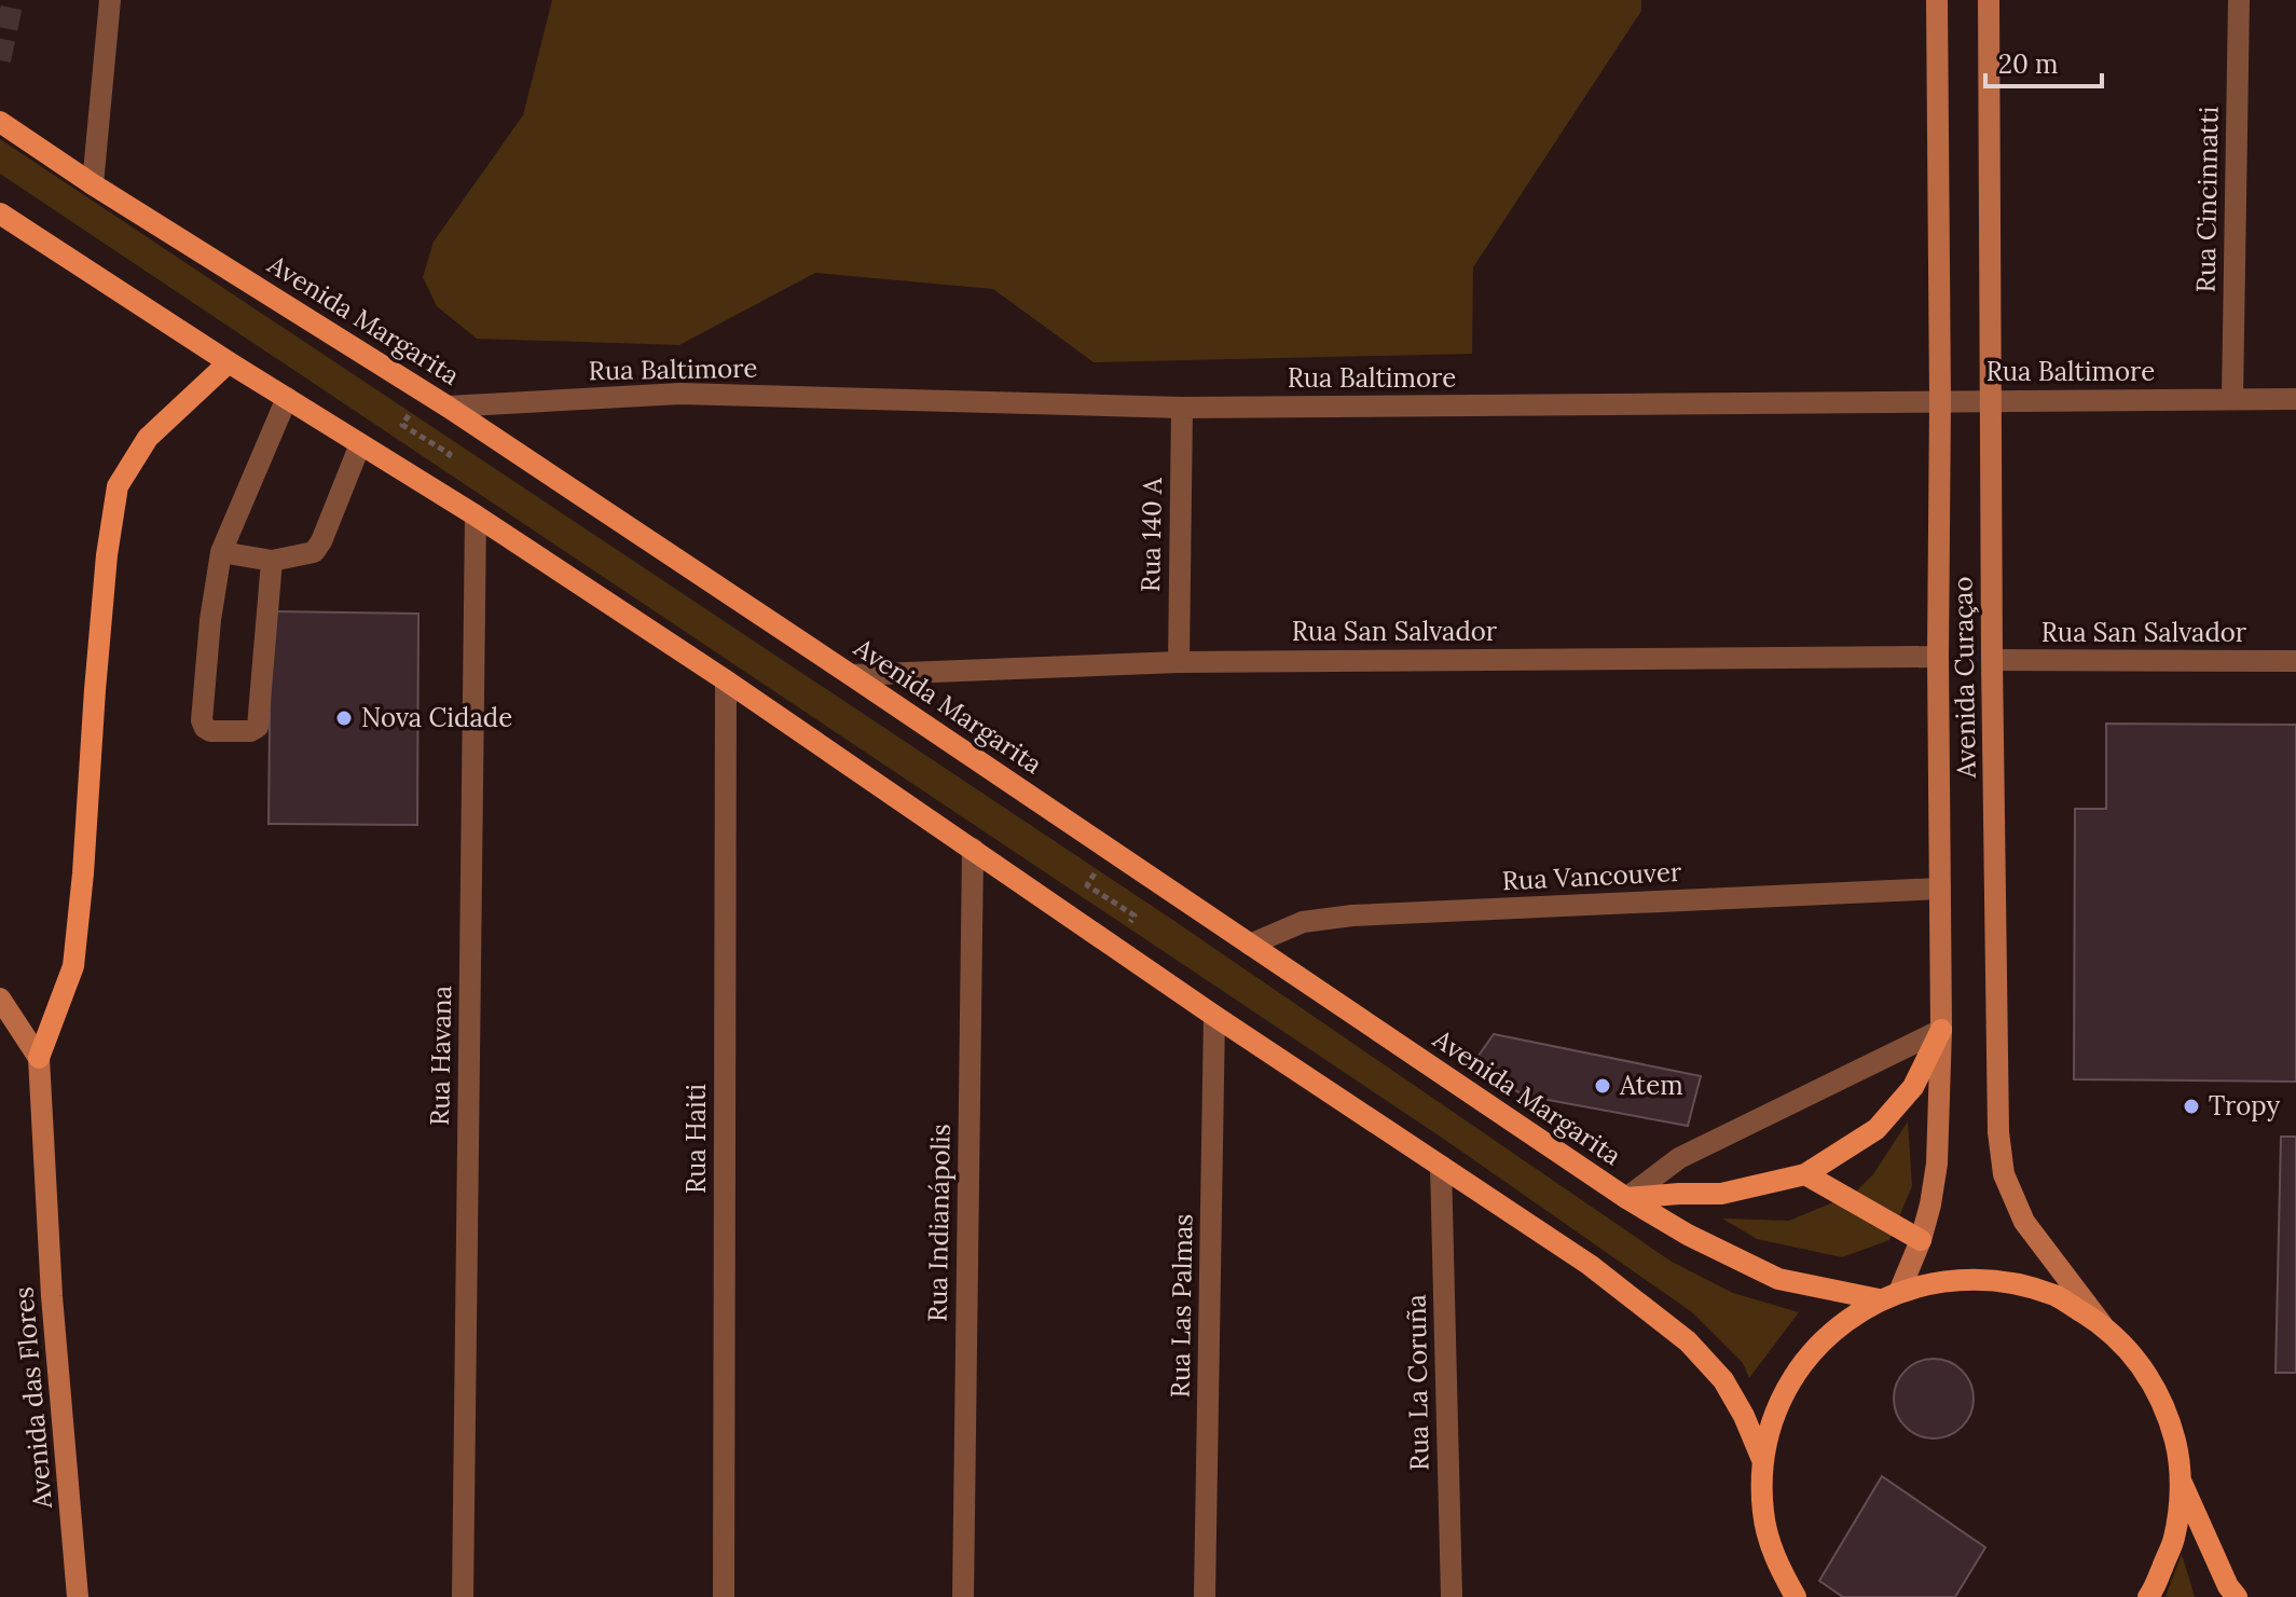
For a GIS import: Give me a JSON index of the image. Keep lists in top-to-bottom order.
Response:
{
  "streets": {
    "main road": ["Avenida Margarita", "Avenida Curaçao", "Avenida das Flores"],
    "street": [
      "Rua Cincinnatti",
      "Rua Baltimore",
      "Rua 140 A",
      "Rua San Salvador",
      "Rua Vancouver",
      "Rua Havana",
      "Rua Haiti",
      "Rua Indianápolis",
      "Rua Las Palmas",
      "Rua La Coruña"
    ]
  },
  "crossings": [
    ["Rua Cincinnatti", "Rua Baltimore"],
    ["Avenida Margarita", "Rua Baltimore"],
    ["Avenida Margarita", "Rua San Salvador"],
    ["Avenida Margarita", "Avenida Curaçao"],
    ["Avenida Margarita", "Rua Vancouver"],
    ["Rua Baltimore", "Rua 140 A"],
    ["Rua Baltimore", "Avenida Curaçao"],
    ["Rua 140 A", "Rua San Salvador"],
    ["Rua San Salvador", "Avenida Curaçao"],
    ["Avenida Curaçao", "Rua Vancouver"]
  ],
  "places": ["Nova Cidade", "Atem", "Tropy"],
  "scale_bar": "20 m"
}
